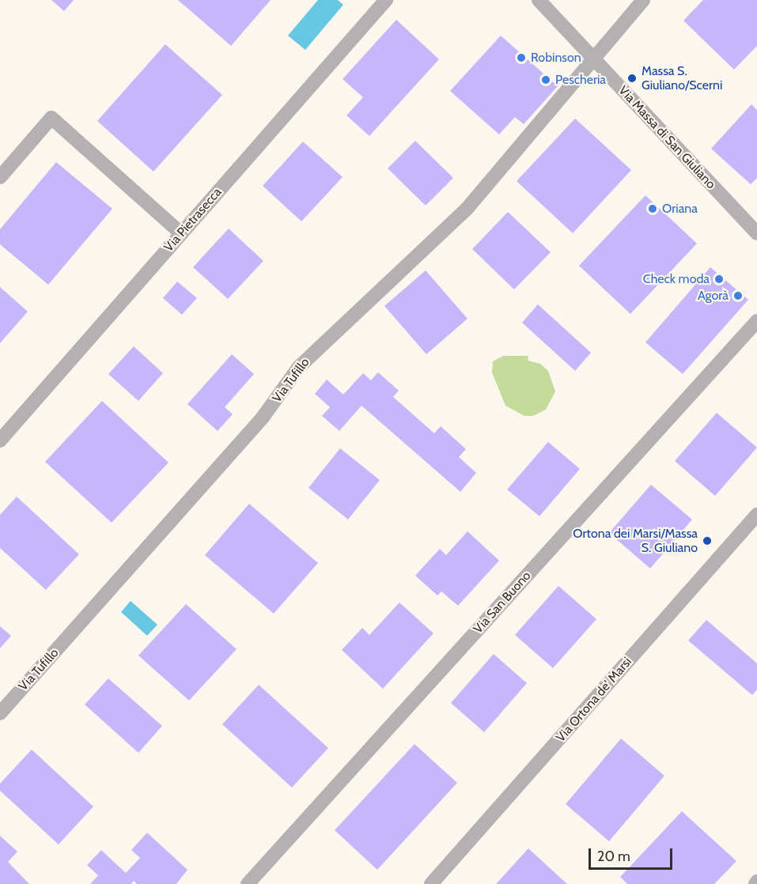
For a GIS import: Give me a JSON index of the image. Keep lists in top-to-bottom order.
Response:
{
  "streets": {
    "street": [
      "Via Massa di San Giuliano",
      "Via Pietrasecca",
      "Via Tufillo",
      "Via San Buono",
      "Via Ortona de' Marsi"
    ]
  },
  "crossings": [
    ["Via Massa di San Giuliano", "Via Tufillo"]
  ],
  "places": [
    "Robinson",
    "Massa S. Giuliano/Scerni",
    "Pescheria",
    "Oriana",
    "Check moda",
    "Agorà",
    "Ortona dei Marsi/Massa S. Giuliano"
  ],
  "scale_bar": "20 m"
}
